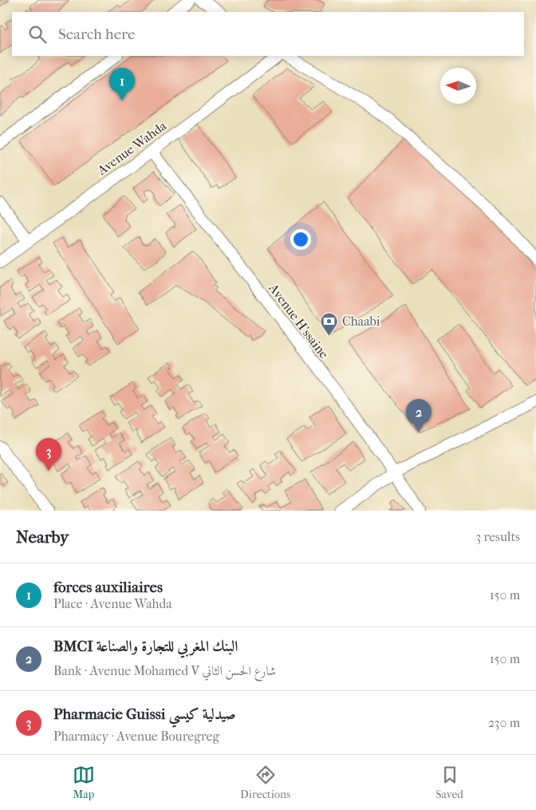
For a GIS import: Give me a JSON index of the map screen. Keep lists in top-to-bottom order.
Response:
{
  "streets": {
    "street": ["Avenue Wahda", "Avenue H'ssaine"]
  },
  "crossings": [
    ["Avenue Wahda", "Avenue H'ssaine"]
  ],
  "places": {
    "bank": ["Chaabi"]
  },
  "north": "left",
  "page": {
    "search": "Search here",
    "pins": ["1", "2", "3"],
    "heading": ["Nearby", "3 results"],
    "list": [
      {
        "mark": "1",
        "name": "forces auxiliaires",
        "note": "Place · Avenue Wahda",
        "value": "150 m"
      },
      {
        "mark": "2",
        "name": "BMCI البنك المغربي للتجارة والصناعة",
        "note": "Bank · Avenue Mohamed V شارع الحسن الثاني",
        "value": "150 m"
      },
      {
        "mark": "3",
        "name": "Pharmacie Guissi صيدلية كيسي",
        "note": "Pharmacy · Avenue Bouregreg",
        "value": "230 m"
      }
    ],
    "nav": ["Map", "Directions", "Saved"]
  }
}
